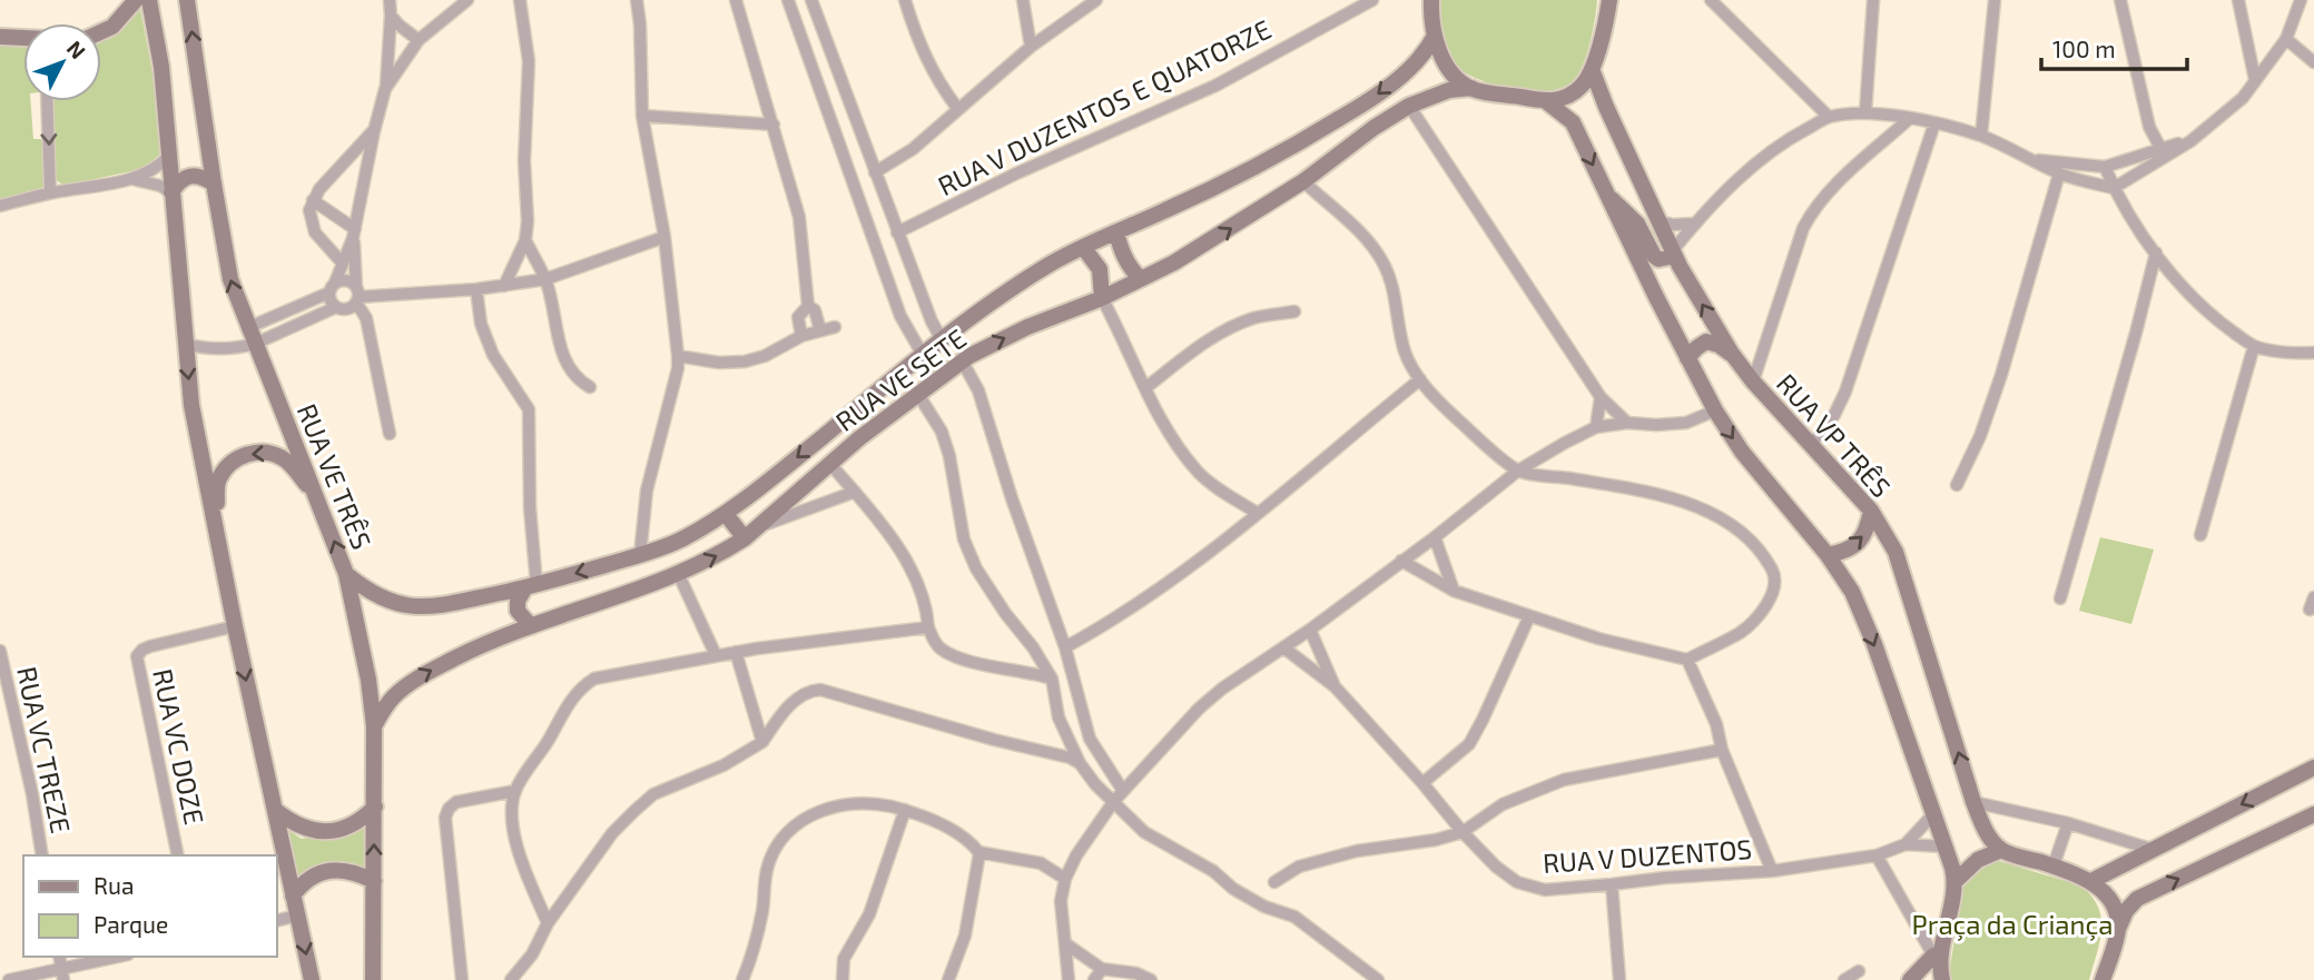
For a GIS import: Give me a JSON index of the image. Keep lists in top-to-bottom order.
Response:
{
  "streets": {
    "main road": ["RUA VE SETE", "RUA VP TRÊS", "RUA VE TRÊS"],
    "street": [
      "RUA V DUZENTOS E QUATORZE",
      "RUA VC DOZE",
      "RUA VC TREZE",
      "RUA V DUZENTOS"
    ]
  },
  "crossings": [
    ["RUA VE SETE", "RUA VE TRÊS"]
  ],
  "parks": ["Praça da Criança"],
  "legend": ["Rua", "Parque"],
  "scale_bar": "100 m",
  "north": "top right"
}
